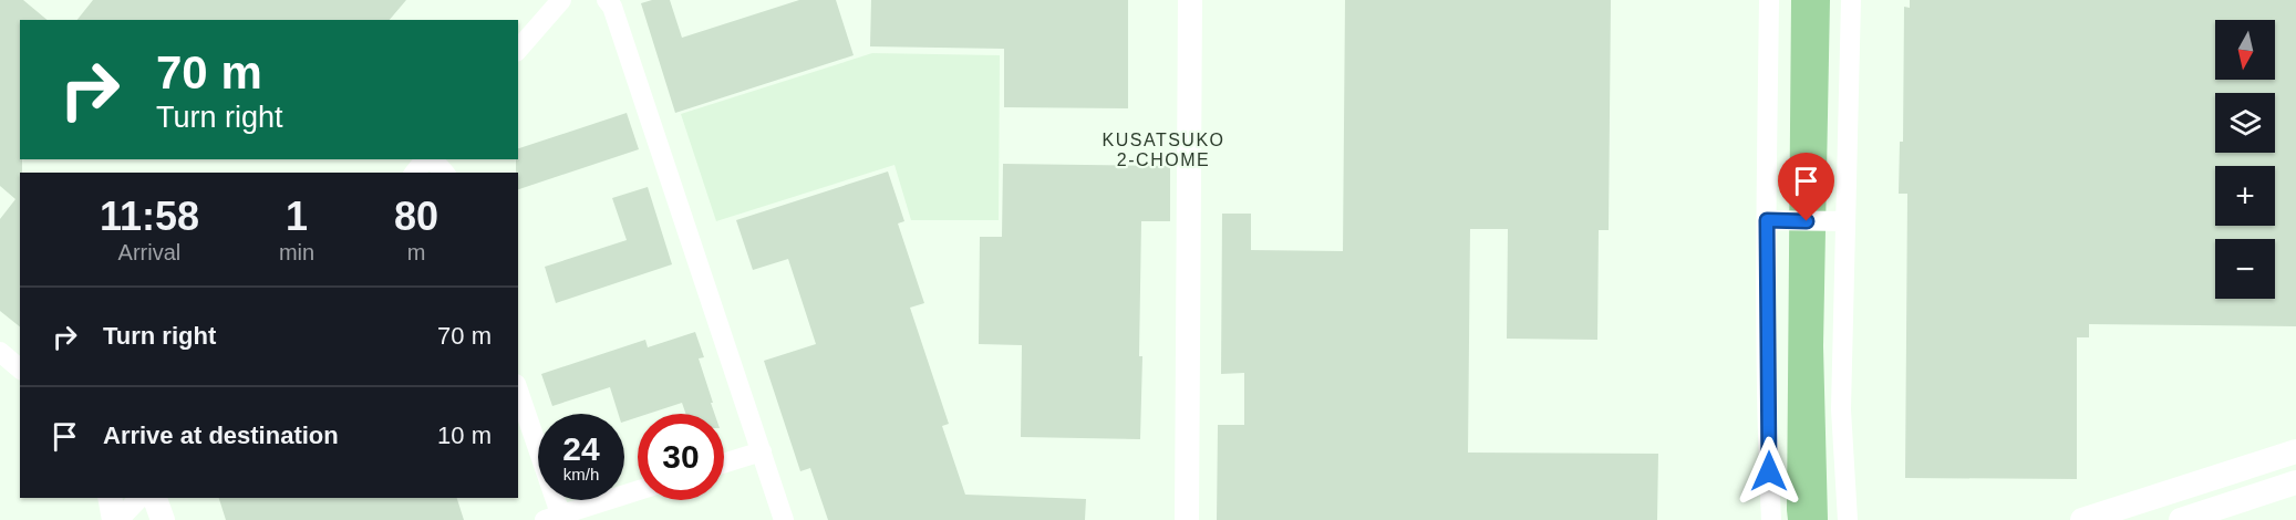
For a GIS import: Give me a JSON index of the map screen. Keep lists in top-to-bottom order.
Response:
{
  "districts": ["KUSATSUKO 2-CHOME"],
  "north": "bottom",
  "page": {
    "map_buttons": ["+", "−"],
    "turn": ["70 m", "Turn right"],
    "eta": [
      "11:58",
      "Arrival",
      "1",
      "min",
      "80",
      "m"
    ],
    "list": [
      {
        "name": "Turn right",
        "value": "70 m"
      },
      {
        "name": "Arrive at destination",
        "value": "10 m"
      }
    ],
    "speed": "24 km/h",
    "limit": "30"
  }
}
